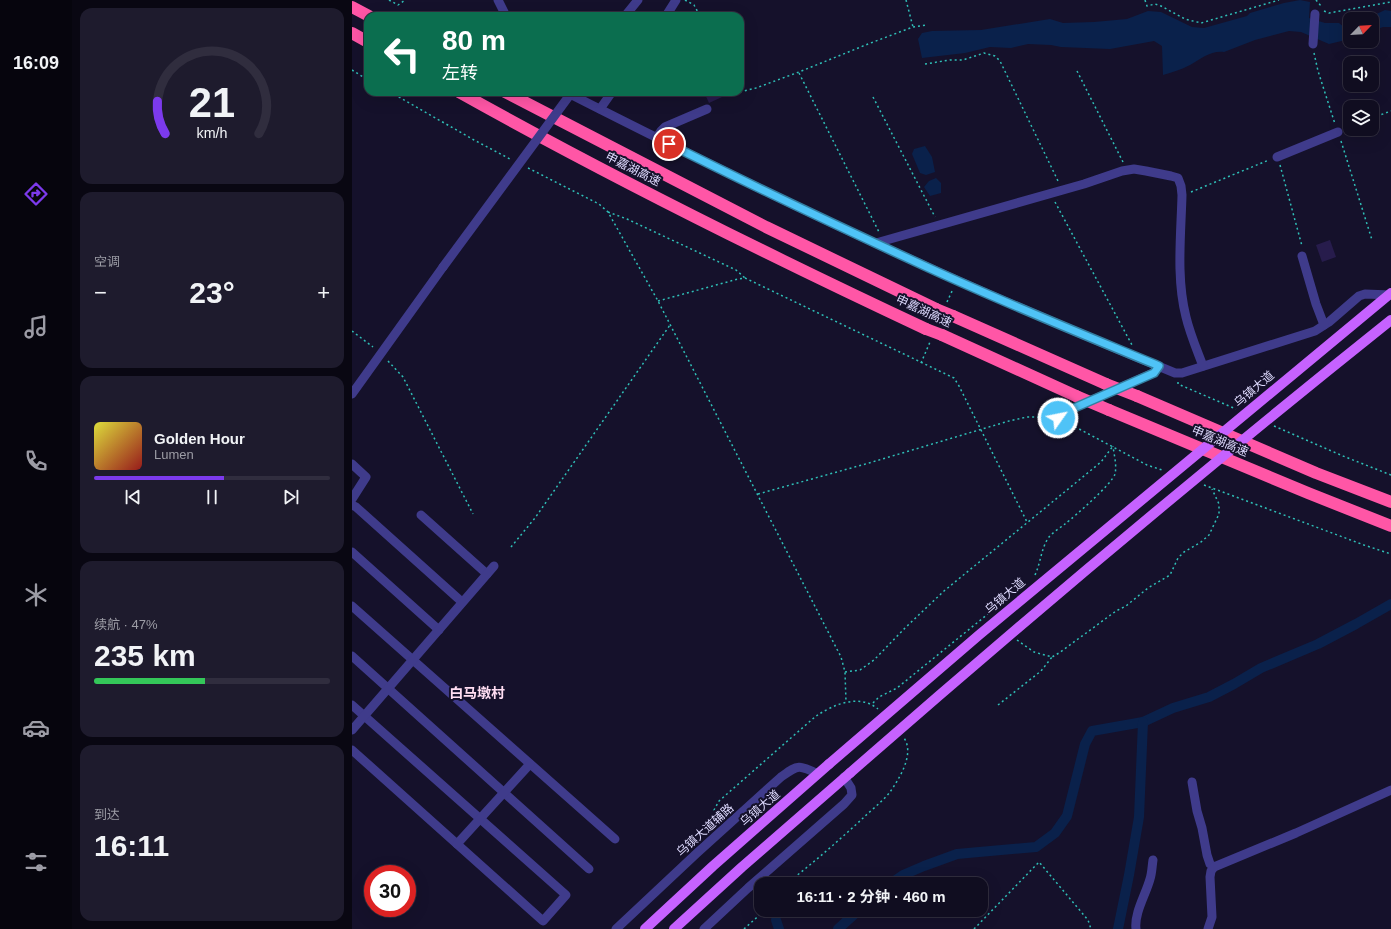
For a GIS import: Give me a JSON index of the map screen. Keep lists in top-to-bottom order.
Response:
{
  "streets": {
    "highway": ["申嘉湖高速"],
    "main road": ["乌镇大道"],
    "street": ["乌镇大道辅路"]
  },
  "crossings": [
    ["乌镇大道", "乌镇大道辅路"]
  ],
  "districts": ["白马墩村"],
  "north": "top right",
  "page": {
    "tabs": "16:09",
    "turn": ["80 m", "左转"],
    "tile": [
      "空调",
      ["续航 · 47%", "235 km"],
      ["到达", "16:11"]
    ],
    "heat": ["−", "23°", "+"],
    "song": ["Golden Hour", "Lumen"],
    "limit": "30",
    "trip": "16:11 · 2 分钟 · 460 m",
    "gauge": ["21", "km/h"]
  }
}
